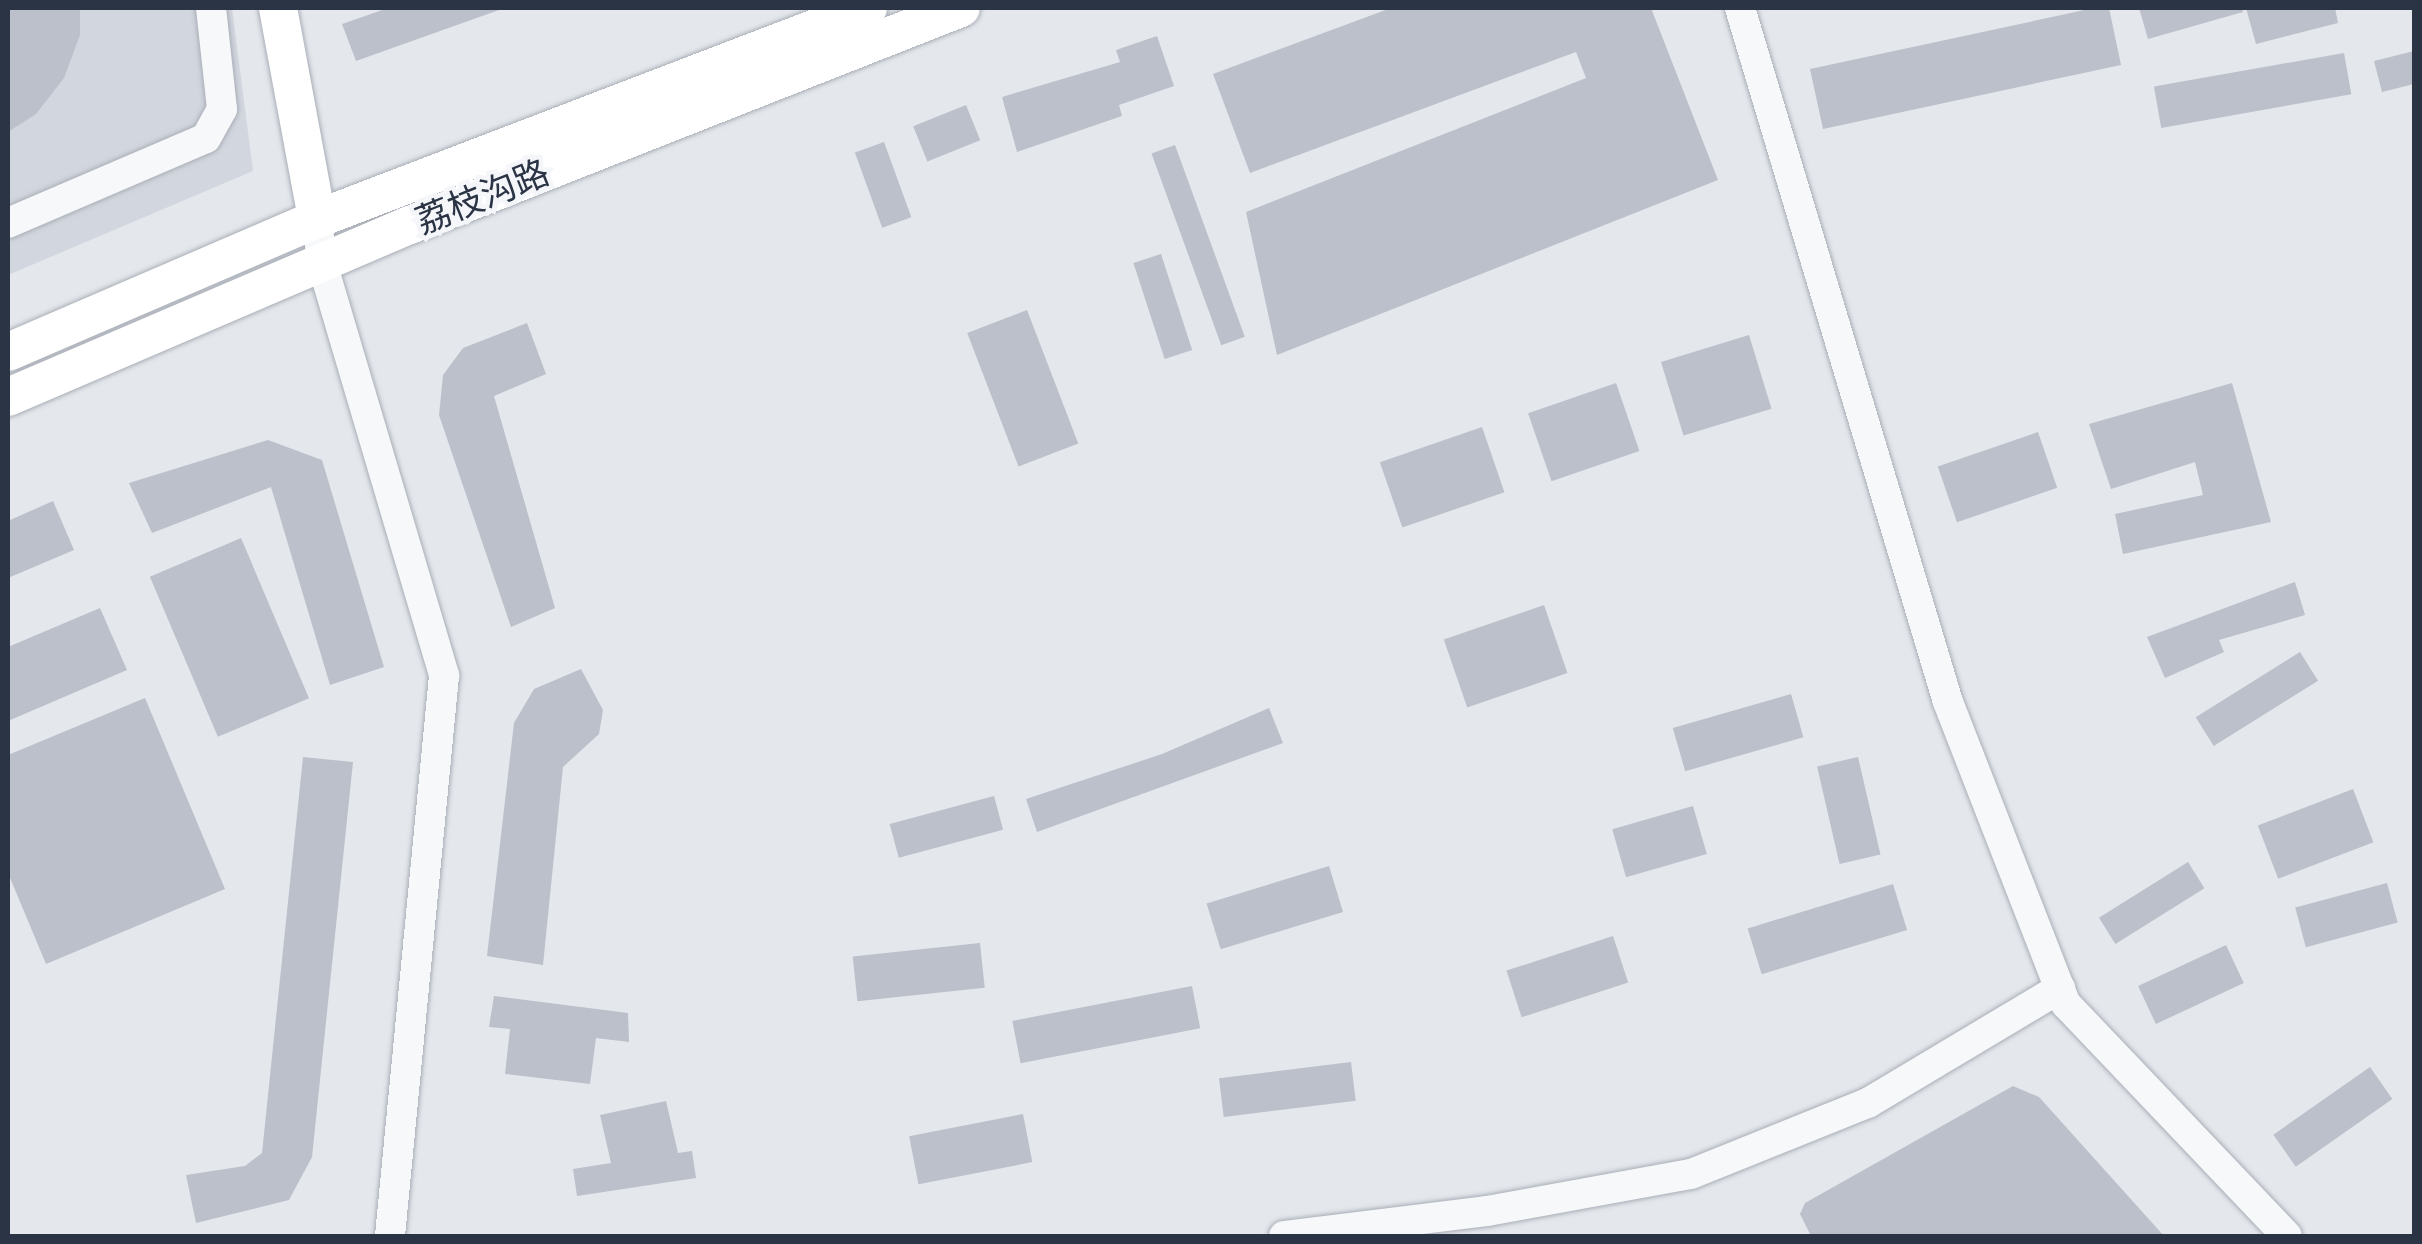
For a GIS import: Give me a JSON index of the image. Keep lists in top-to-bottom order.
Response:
{
  "streets": {
    "main road": ["荔枝沟路"]
  }
}
